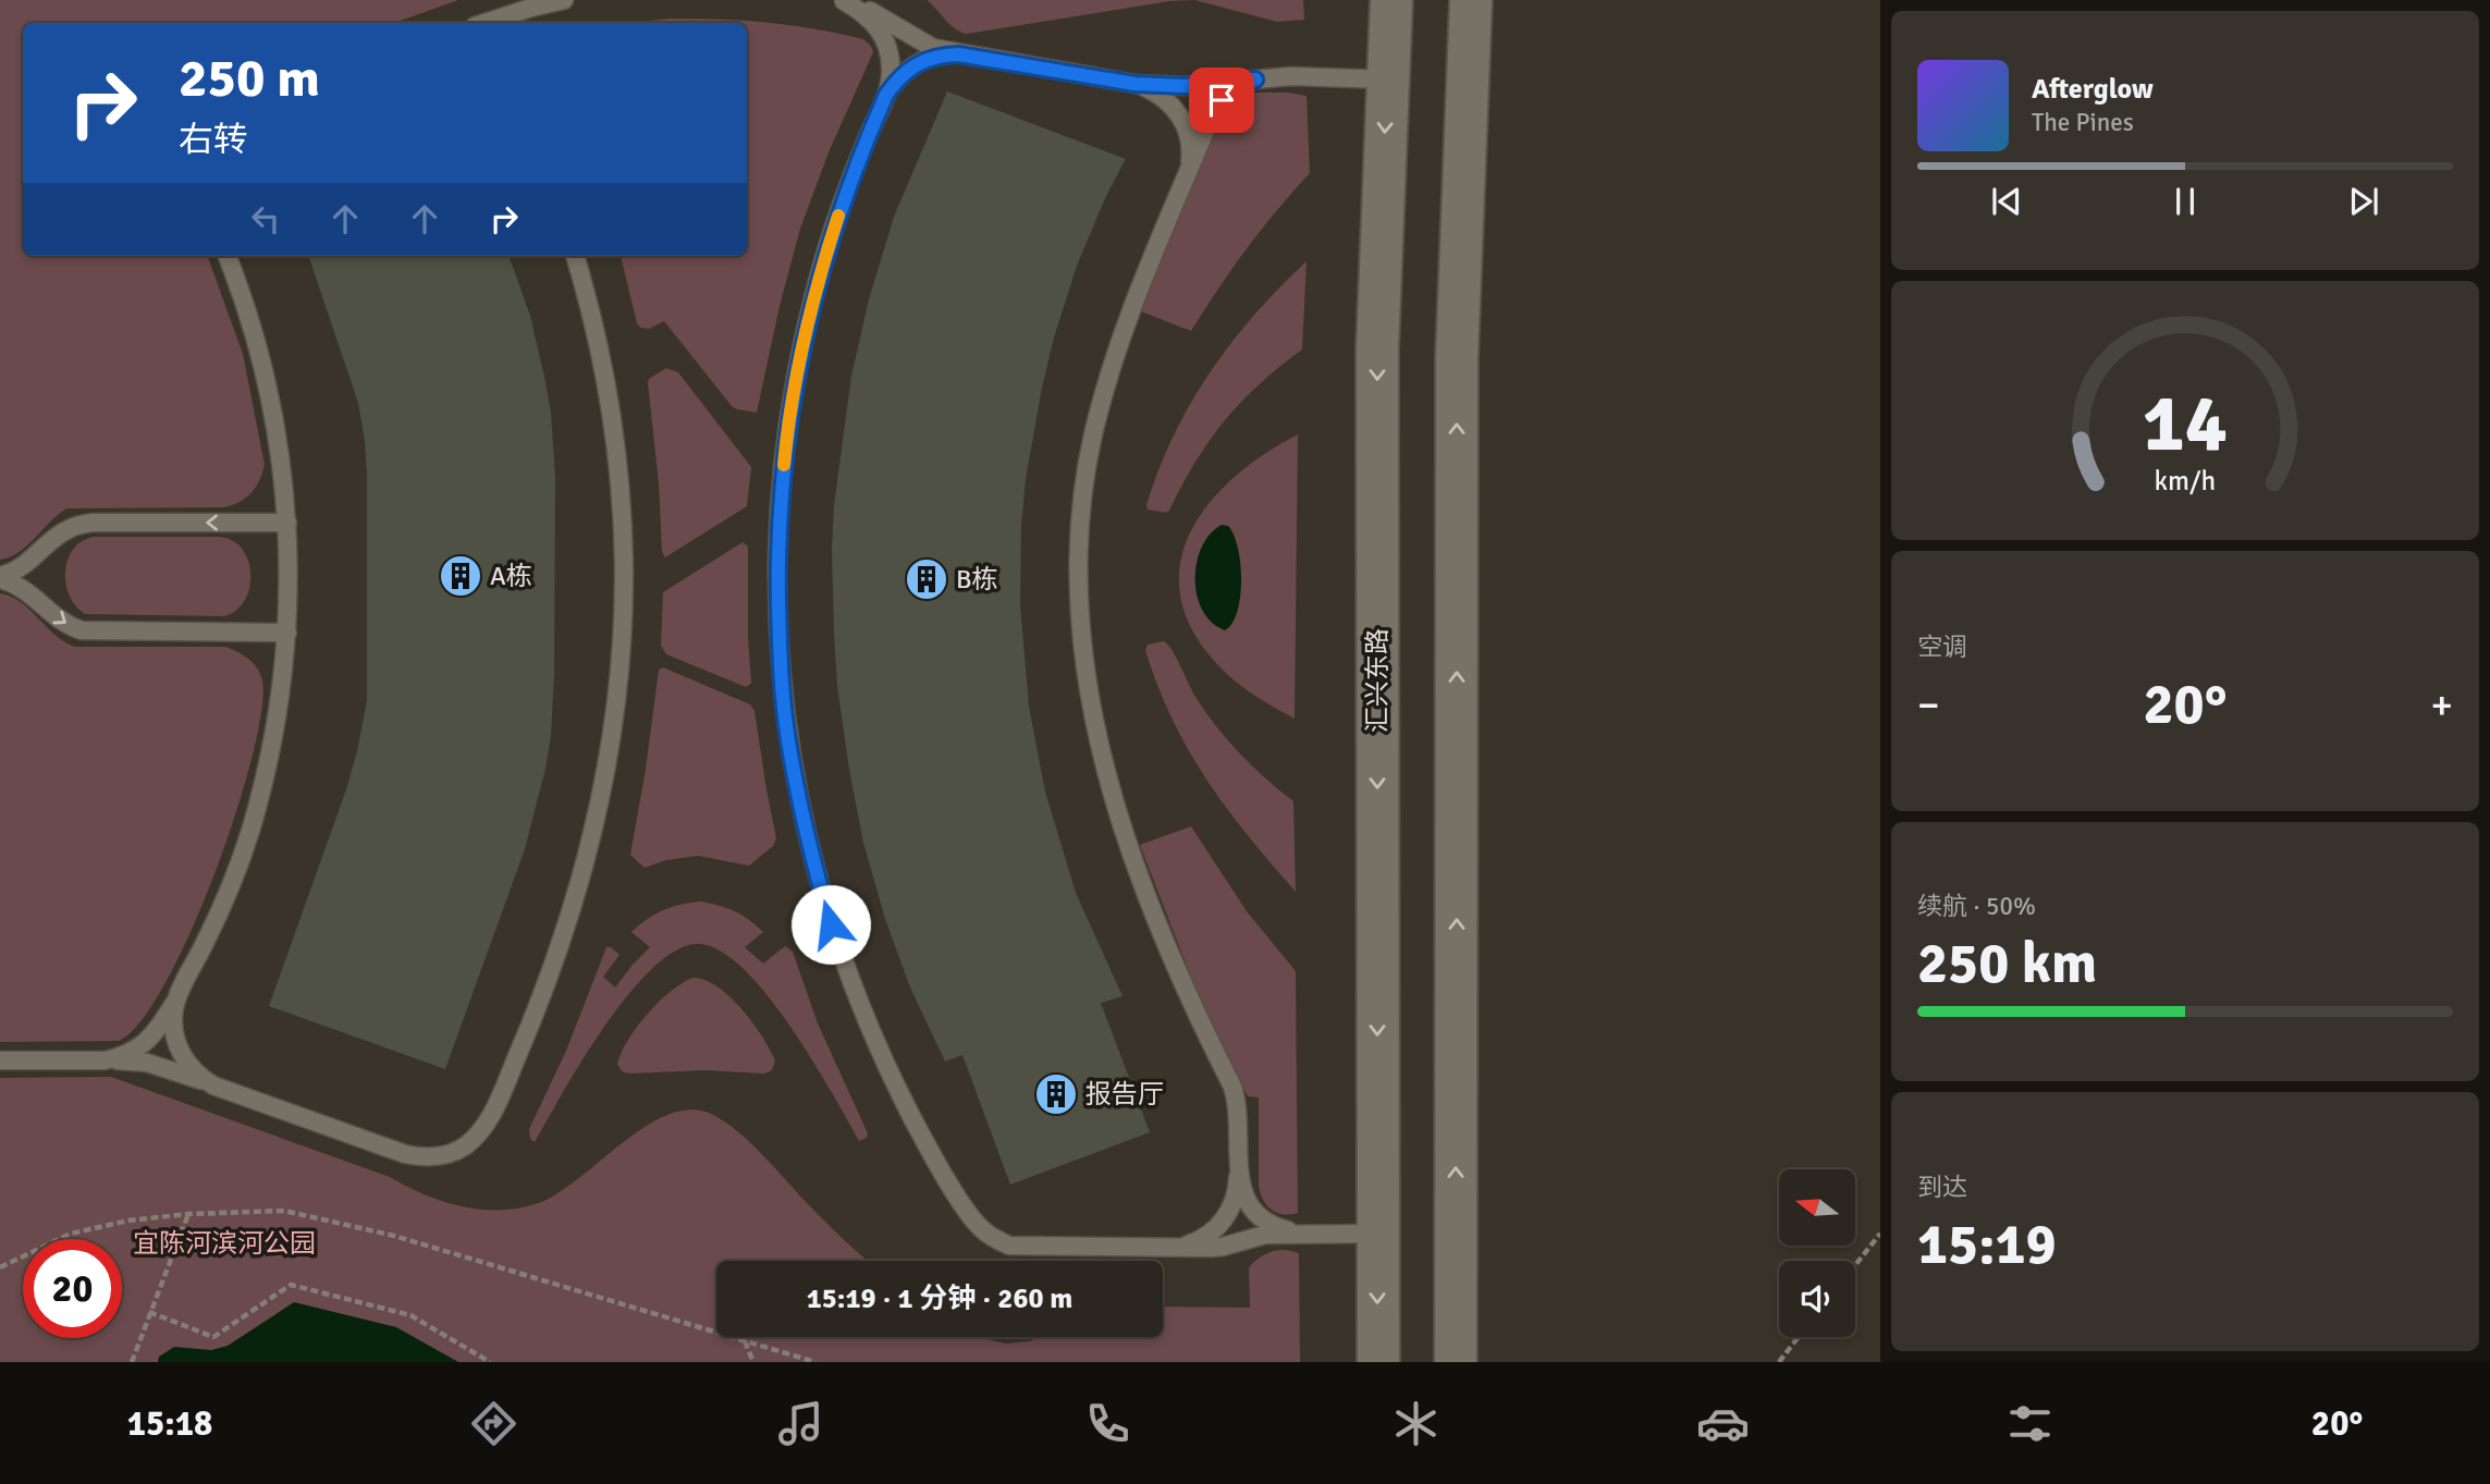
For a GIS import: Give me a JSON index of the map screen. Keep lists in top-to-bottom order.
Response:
{
  "streets": {
    "main road": ["汇兴东路"]
  },
  "parks": ["宜陈河滨河公园"],
  "places": {
    "building": ["A栋", "B栋", "报告厅"]
  },
  "north": "left",
  "page": {
    "turn": ["250 m", "右转"],
    "song": ["Afterglow", "The Pines"],
    "tile": [
      "空调",
      ["续航 · 50%", "250 km"],
      ["到达", "15:19"]
    ],
    "heat": ["−", "20°", "+"],
    "limit": "20",
    "trip": "15:19 · 1 分钟 · 260 m",
    "tabs": ["15:18", "20°"],
    "gauge": ["14", "km/h"]
  }
}
